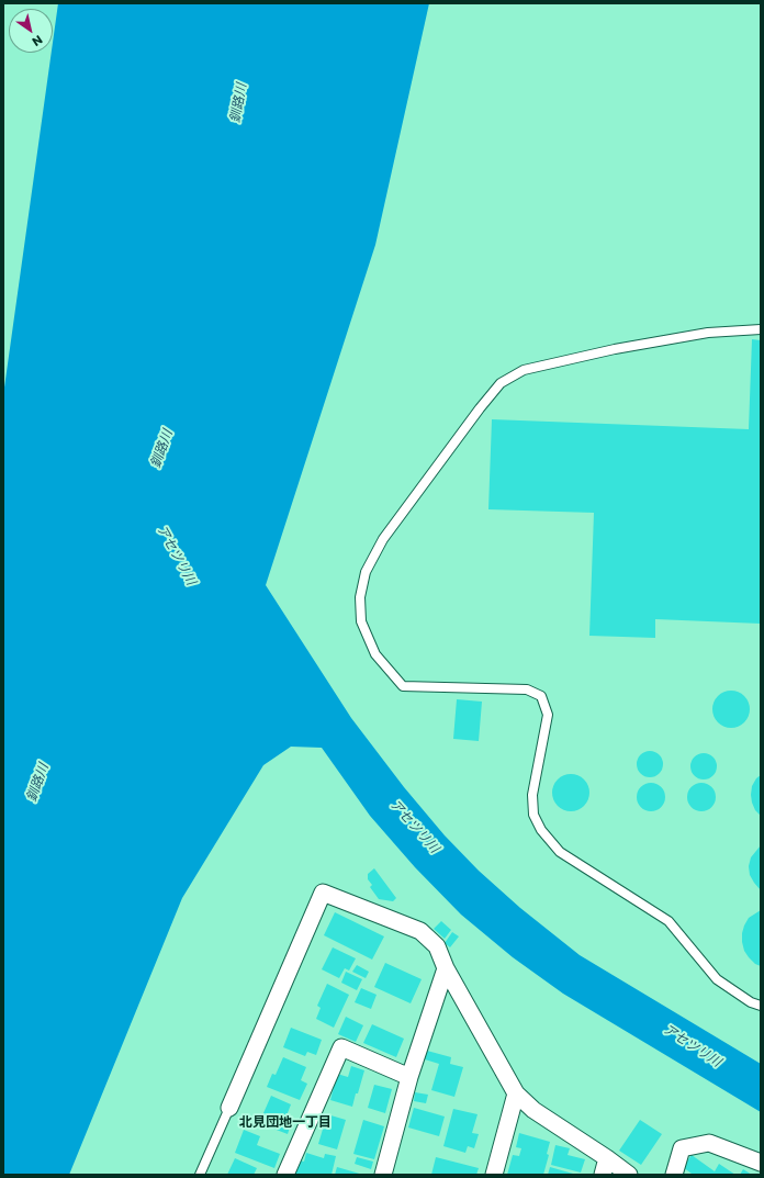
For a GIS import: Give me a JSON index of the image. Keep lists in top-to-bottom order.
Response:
{
  "districts": ["北見団地一丁目"],
  "water": ["釧路川", "アセツリ川"],
  "north": "bottom right"
}
